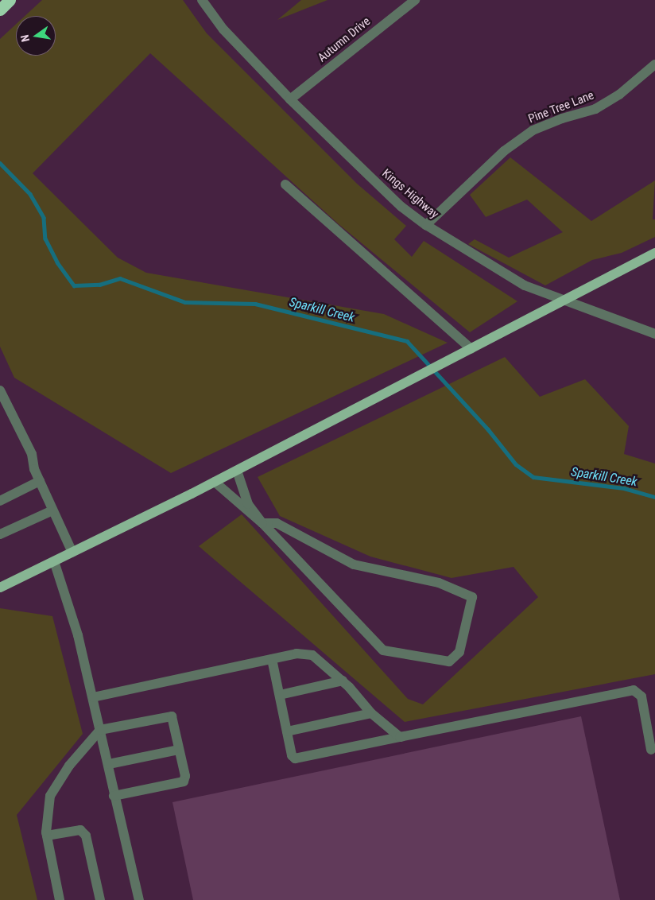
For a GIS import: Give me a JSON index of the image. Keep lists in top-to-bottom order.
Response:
{
  "streets": {
    "street": ["Autumn Drive", "Pine Tree Lane", "Kings Highway"]
  },
  "crossings": [
    ["Autumn Drive", "Kings Highway"],
    ["Pine Tree Lane", "Kings Highway"]
  ],
  "water": ["Sparkill Creek"],
  "north": "left"
}
